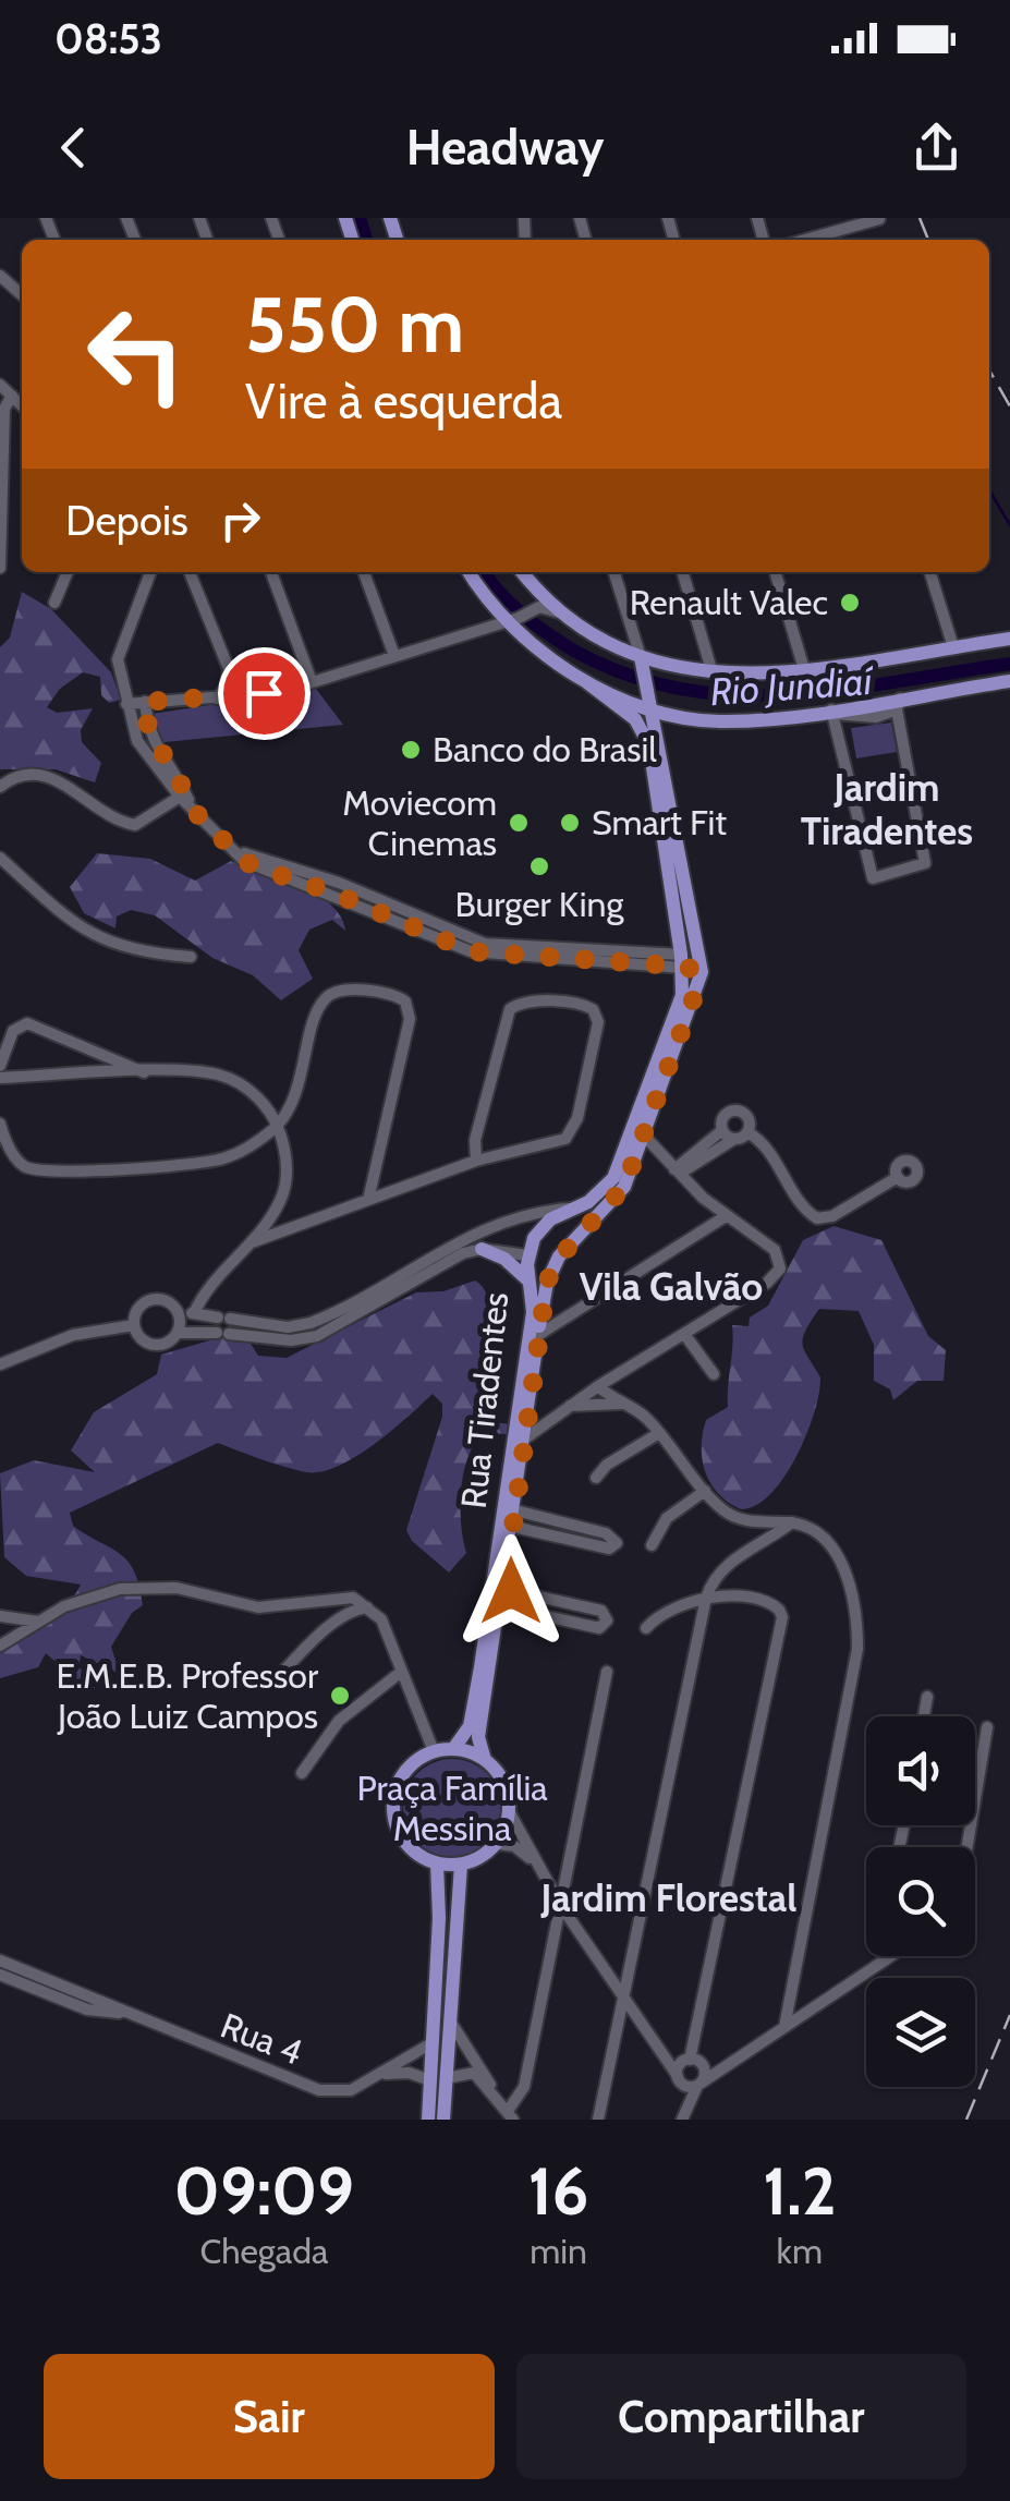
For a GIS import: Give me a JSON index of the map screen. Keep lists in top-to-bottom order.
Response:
{
  "streets": {
    "main road": ["Rua Tiradentes"],
    "street": ["Rua 4"]
  },
  "districts": ["Jardim Tiradentes", "Vila Galvão", "Jardim Florestal"],
  "water": ["Rio Jundiaí"],
  "parks": ["Praça Família Messina"],
  "places": [
    "Renault Valec",
    "Banco do Brasil",
    "Moviecom Cinemas",
    "Smart Fit",
    "Burger King",
    "E.M.E.B. Professor João Luiz Campos"
  ],
  "page": {
    "status": "08:53",
    "header": "Headway",
    "turn": ["550 m", "Vire à esquerda"],
    "then": "Depois",
    "eta": [
      "09:09",
      "Chegada",
      "16",
      "min",
      "1.2",
      "km"
    ],
    "buttons": ["Sair", "Compartilhar"]
  }
}
